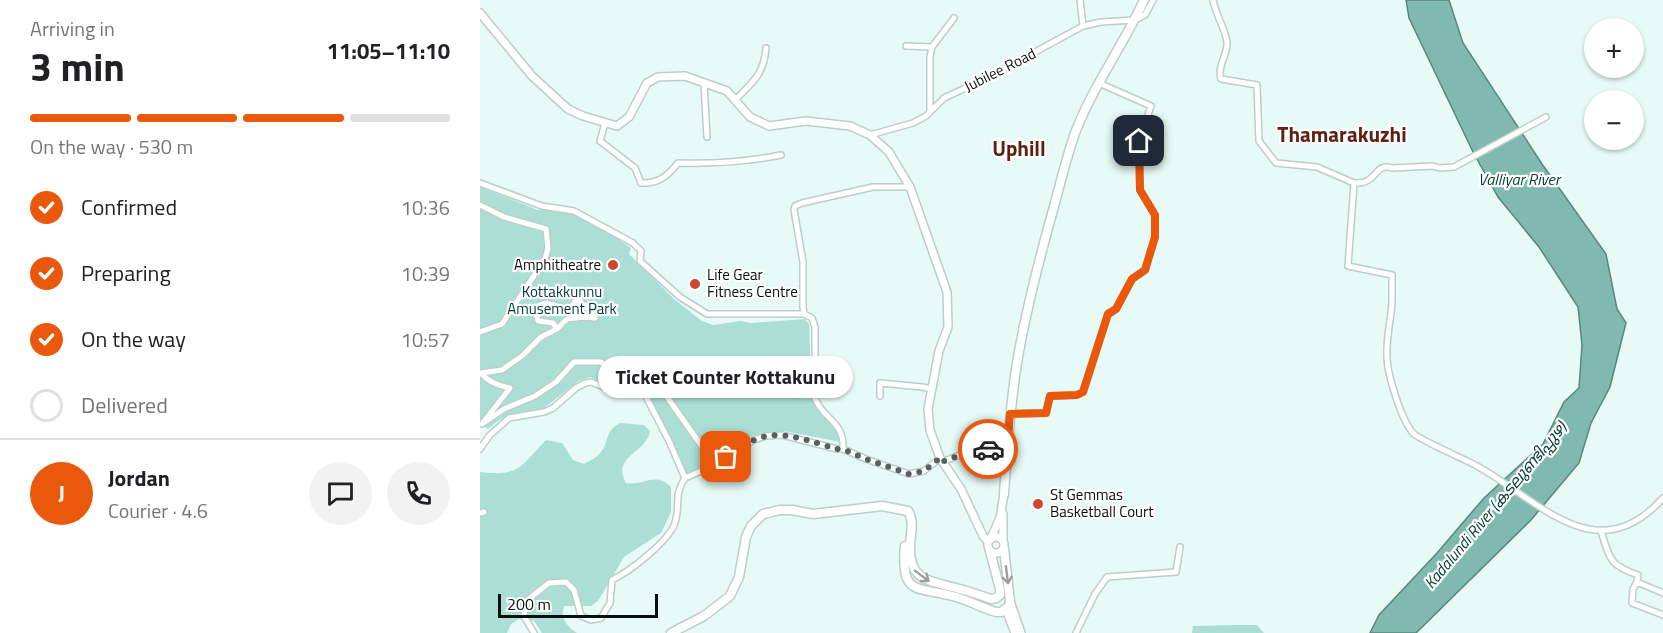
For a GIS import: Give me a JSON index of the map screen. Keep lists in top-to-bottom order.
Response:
{
  "streets": {
    "street": ["Jubilee Road"]
  },
  "districts": ["Thamarakuzhi", "Uphill"],
  "water": ["Valliyar River", "Kadalundi River (കടലുണ്ടിപ്പുഴ)"],
  "parks": ["Kottakkunnu Amusement Park"],
  "places": [
    "Amphitheatre",
    "Life Gear Fitness Centre",
    "Ticket Counter Kottakunu",
    "St Gemmas Basketball Court"
  ],
  "scale_bar": "200 m",
  "page": {
    "heading": ["3 min", "Arriving in", "11:05–11:10"],
    "panel": ["Jordan", "Courier · 4.6"],
    "map_buttons": ["+", "−"],
    "bar": "On the way · 530 m",
    "list": [
      ["Confirmed", "10:36"],
      ["Preparing", "10:39"],
      ["On the way", "10:57"],
      "Delivered"
    ],
    "bubble": "Ticket Counter Kottakunu",
    "round": "J",
    "scale": "200 m"
  }
}
